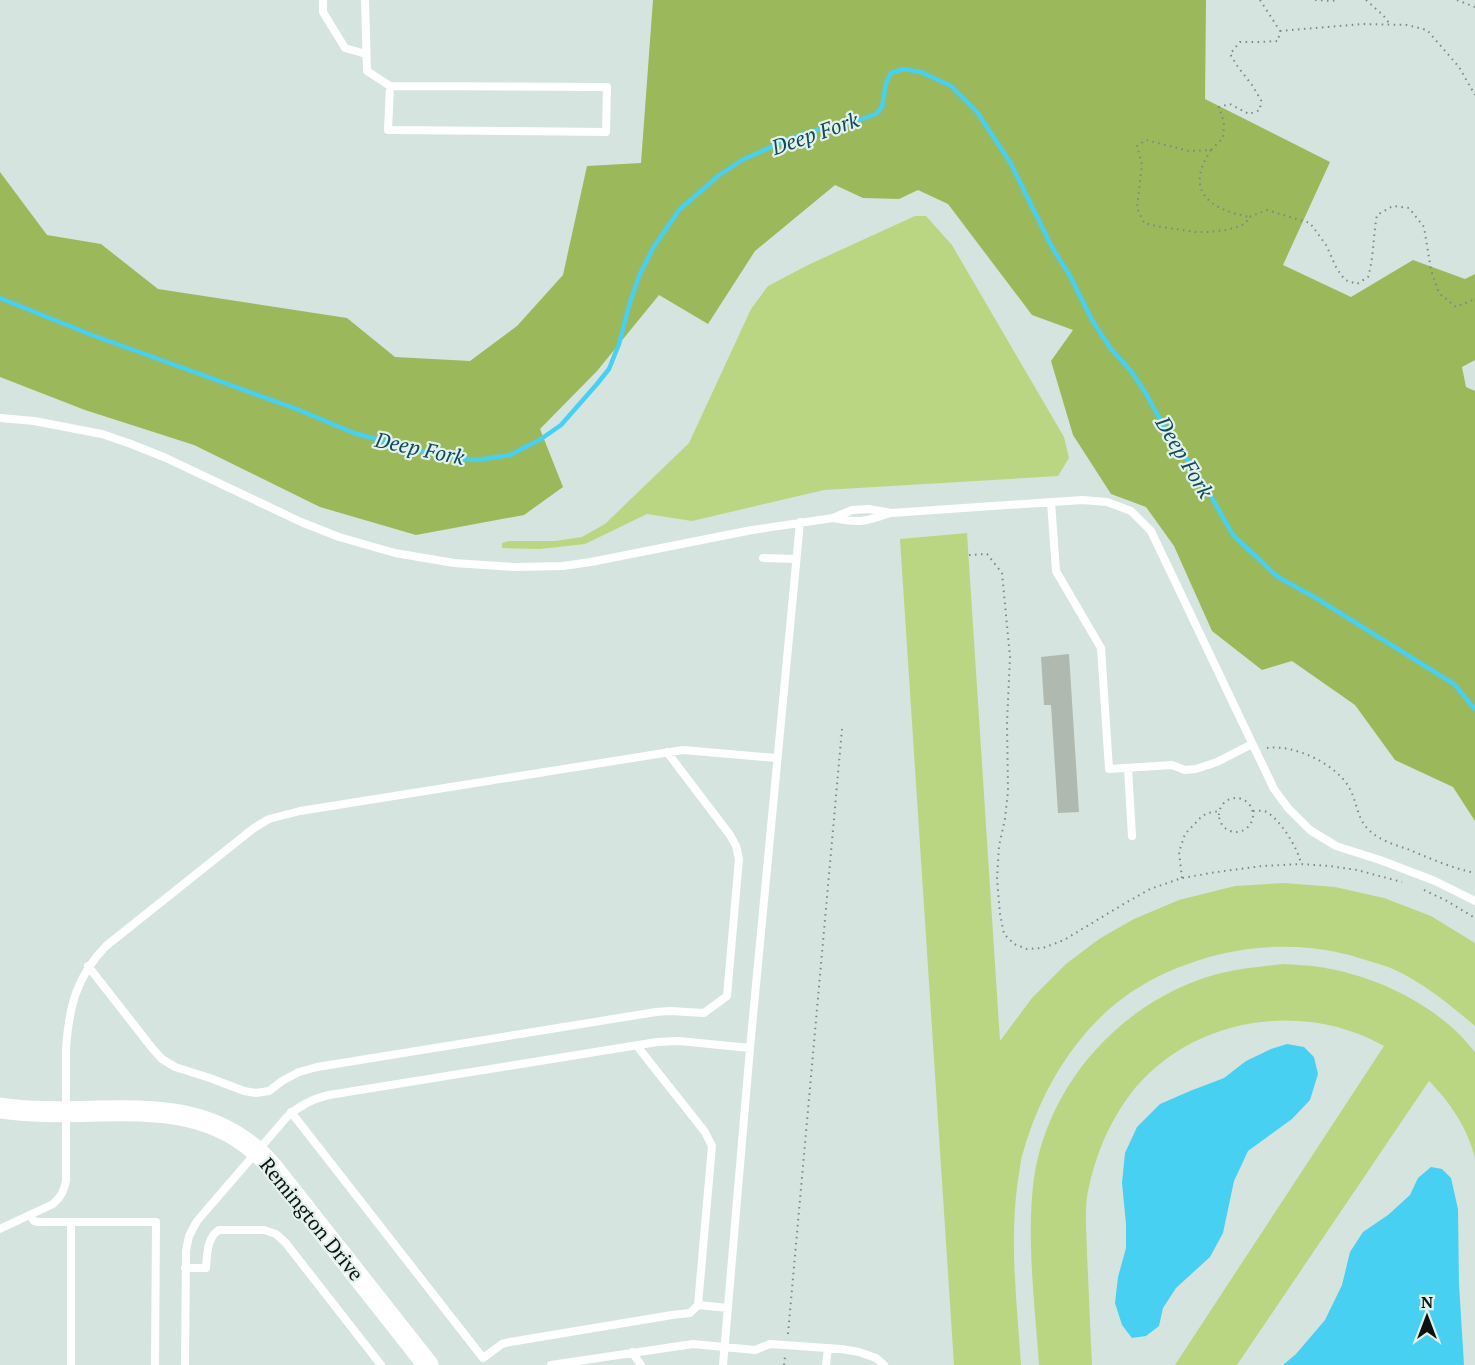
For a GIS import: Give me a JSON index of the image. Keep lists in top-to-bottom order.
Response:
{
  "streets": {
    "street": ["Remington Drive"]
  },
  "water": ["Deep Fork"],
  "north": "top"
}
